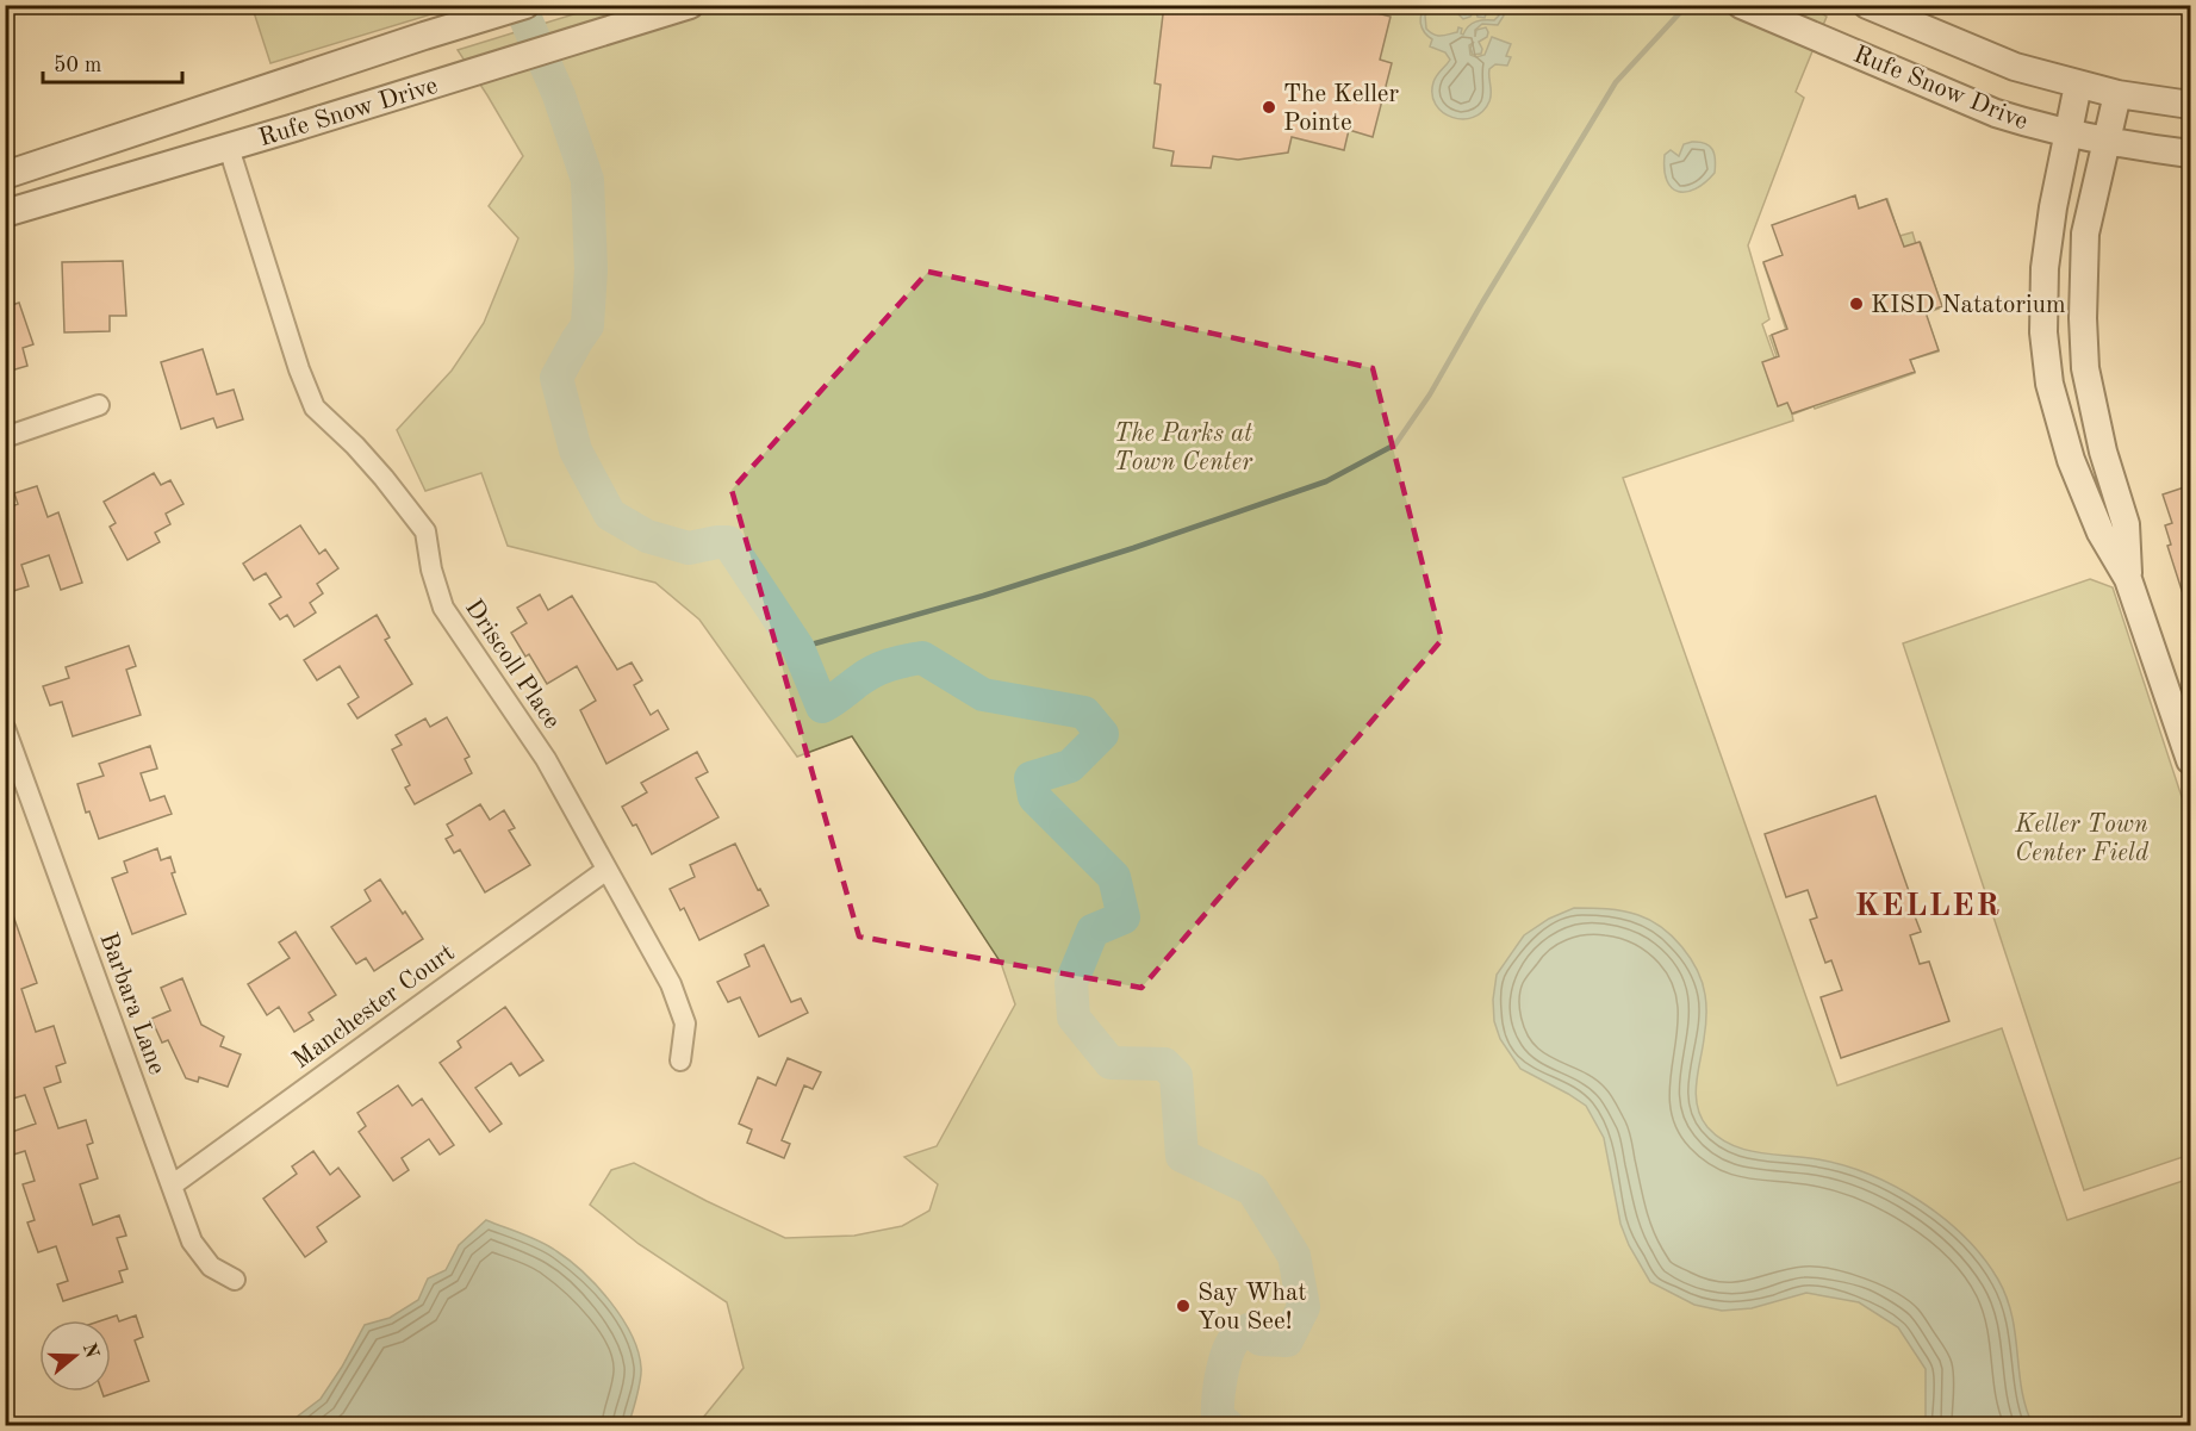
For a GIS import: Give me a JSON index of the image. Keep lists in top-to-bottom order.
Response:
{
  "streets": {
    "main road": ["Rufe Snow Drive"],
    "street": ["Driscoll Place", "Barbara Lane", "Manchester Court"]
  },
  "crossings": [
    ["Rufe Snow Drive", "Driscoll Place"],
    ["Driscoll Place", "Manchester Court"],
    ["Barbara Lane", "Manchester Court"]
  ],
  "districts": ["KELLER"],
  "parks": ["The Parks at Town Center", "Keller Town Center Field"],
  "places": ["The Keller Pointe", "KISD Natatorium", "Say What You See!"],
  "scale_bar": "50 m",
  "north": "right"
}
